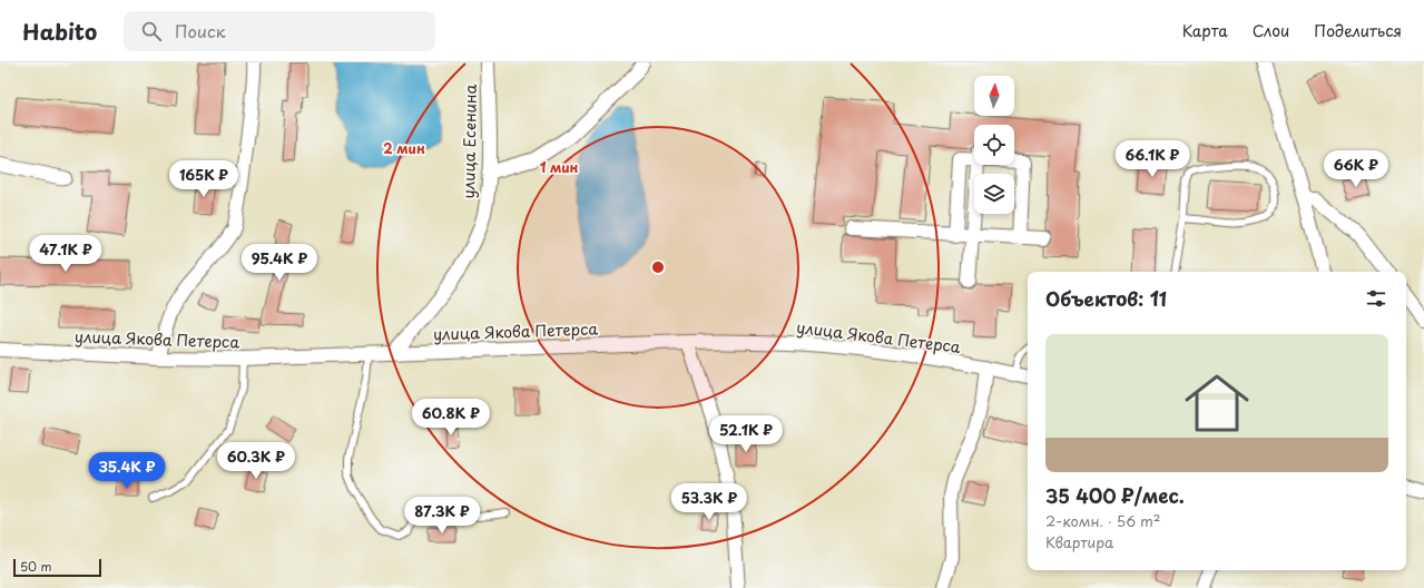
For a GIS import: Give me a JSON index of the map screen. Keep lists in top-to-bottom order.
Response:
{
  "streets": {
    "street": ["улица Есенина", "улица Якова Петерса"]
  },
  "crossings": [
    ["улица Есенина", "улица Якова Петерса"]
  ],
  "scale_bar": "50 m",
  "north": "top",
  "page": {
    "header": "Habito",
    "search": "Поиск",
    "nav": ["Карта", "Слои", "Поделиться"],
    "price": [
      "66.1K ₽",
      "66K ₽",
      "165K ₽",
      "47.1K ₽",
      "95.4K ₽",
      "60.8K ₽",
      "52.1K ₽",
      "60.3K ₽",
      "35.4K ₽",
      "53.3K ₽",
      "87.3K ₽"
    ],
    "heading": "Объектов: 11",
    "list": [
      {
        "name": "35 400 ₽/мес.",
        "note": "2-комн. · 56 m² · Квартира"
      }
    ],
    "scale": "50 m"
  },
  "rings": ["2 мин", "1 мин"]
}
